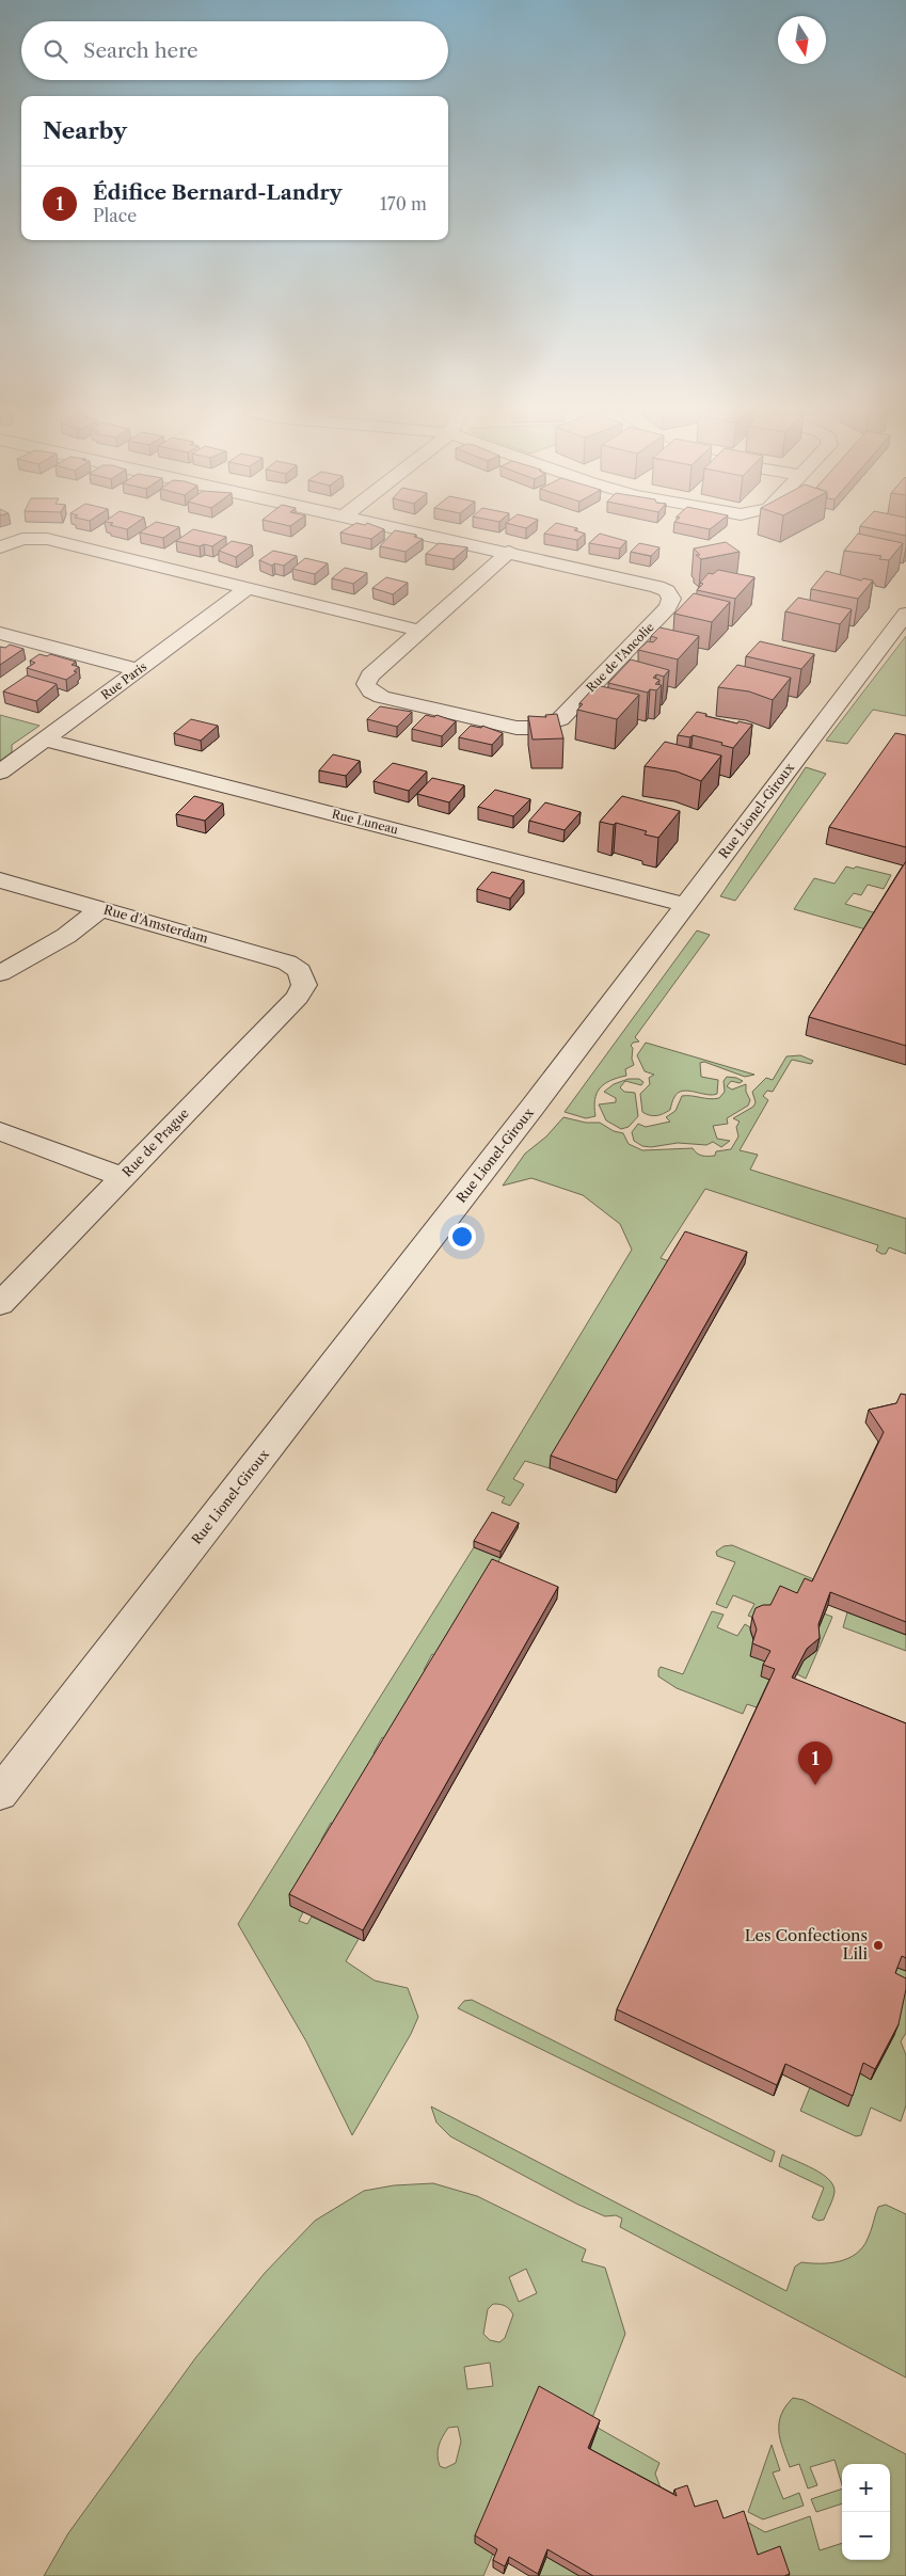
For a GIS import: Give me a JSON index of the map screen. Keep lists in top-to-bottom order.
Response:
{
  "streets": {
    "street": [
      "Rue de l'Ancolie",
      "Rue Paris",
      "Rue Lionel-Giroux",
      "Rue Luneau",
      "Rue d'Amsterdam",
      "Rue de Prague"
    ]
  },
  "crossings": [
    ["Rue Paris", "Rue Luneau"],
    ["Rue Lionel-Giroux", "Rue Luneau"],
    ["Rue d'Amsterdam", "Rue de Prague"]
  ],
  "places": ["Les Confections Lili"],
  "north": "bottom",
  "page": {
    "search": "Search here",
    "heading": "Nearby",
    "list": [
      {
        "mark": "1",
        "name": "Édifice Bernard-Landry",
        "note": "Place",
        "value": "170 m"
      }
    ],
    "pins": "1",
    "map_buttons": ["+", "−"]
  }
}
